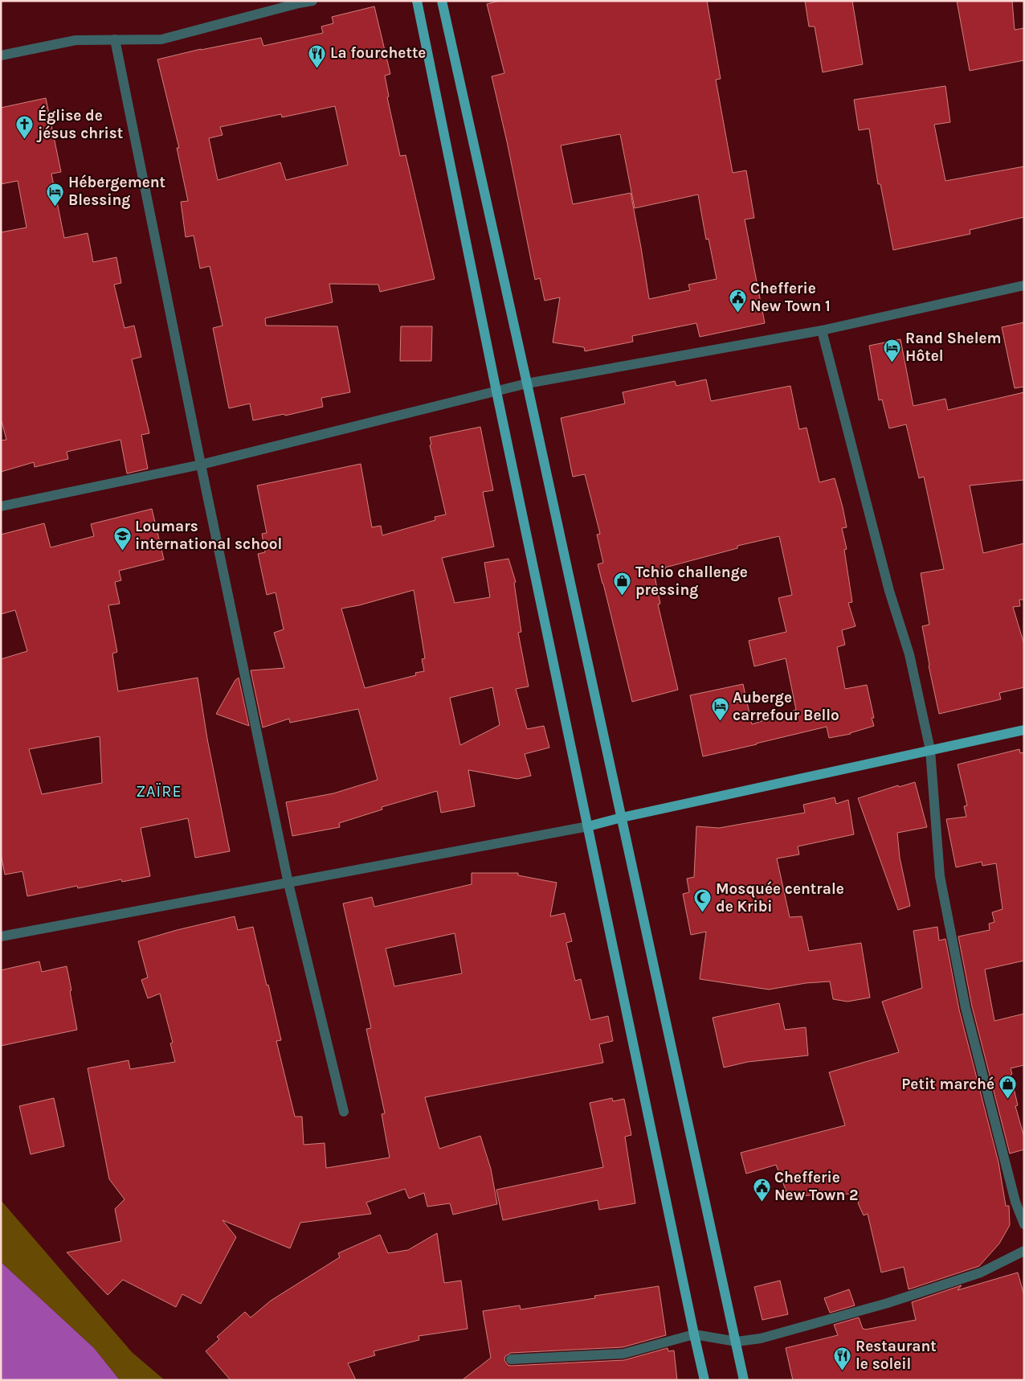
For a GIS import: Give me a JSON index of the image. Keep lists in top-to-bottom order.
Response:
{
  "districts": ["ZAÏRE"],
  "places": {
    "restaurant": ["La fourchette", "Restaurant le soleil"],
    "church": ["Église de jésus christ"],
    "hotel": ["Hébergement Blessing", "Rand Shelem Hôtel", "Auberge carrefour Bello"],
    "public building": ["Chefferie New Town 1", "Chefferie New Town 2"],
    "school or university": ["Loumars international school"],
    "shop": ["Tchio challenge pressing", "Petit marché"],
    "mosque": ["Mosquée centrale de Kribi"]
  }
}
